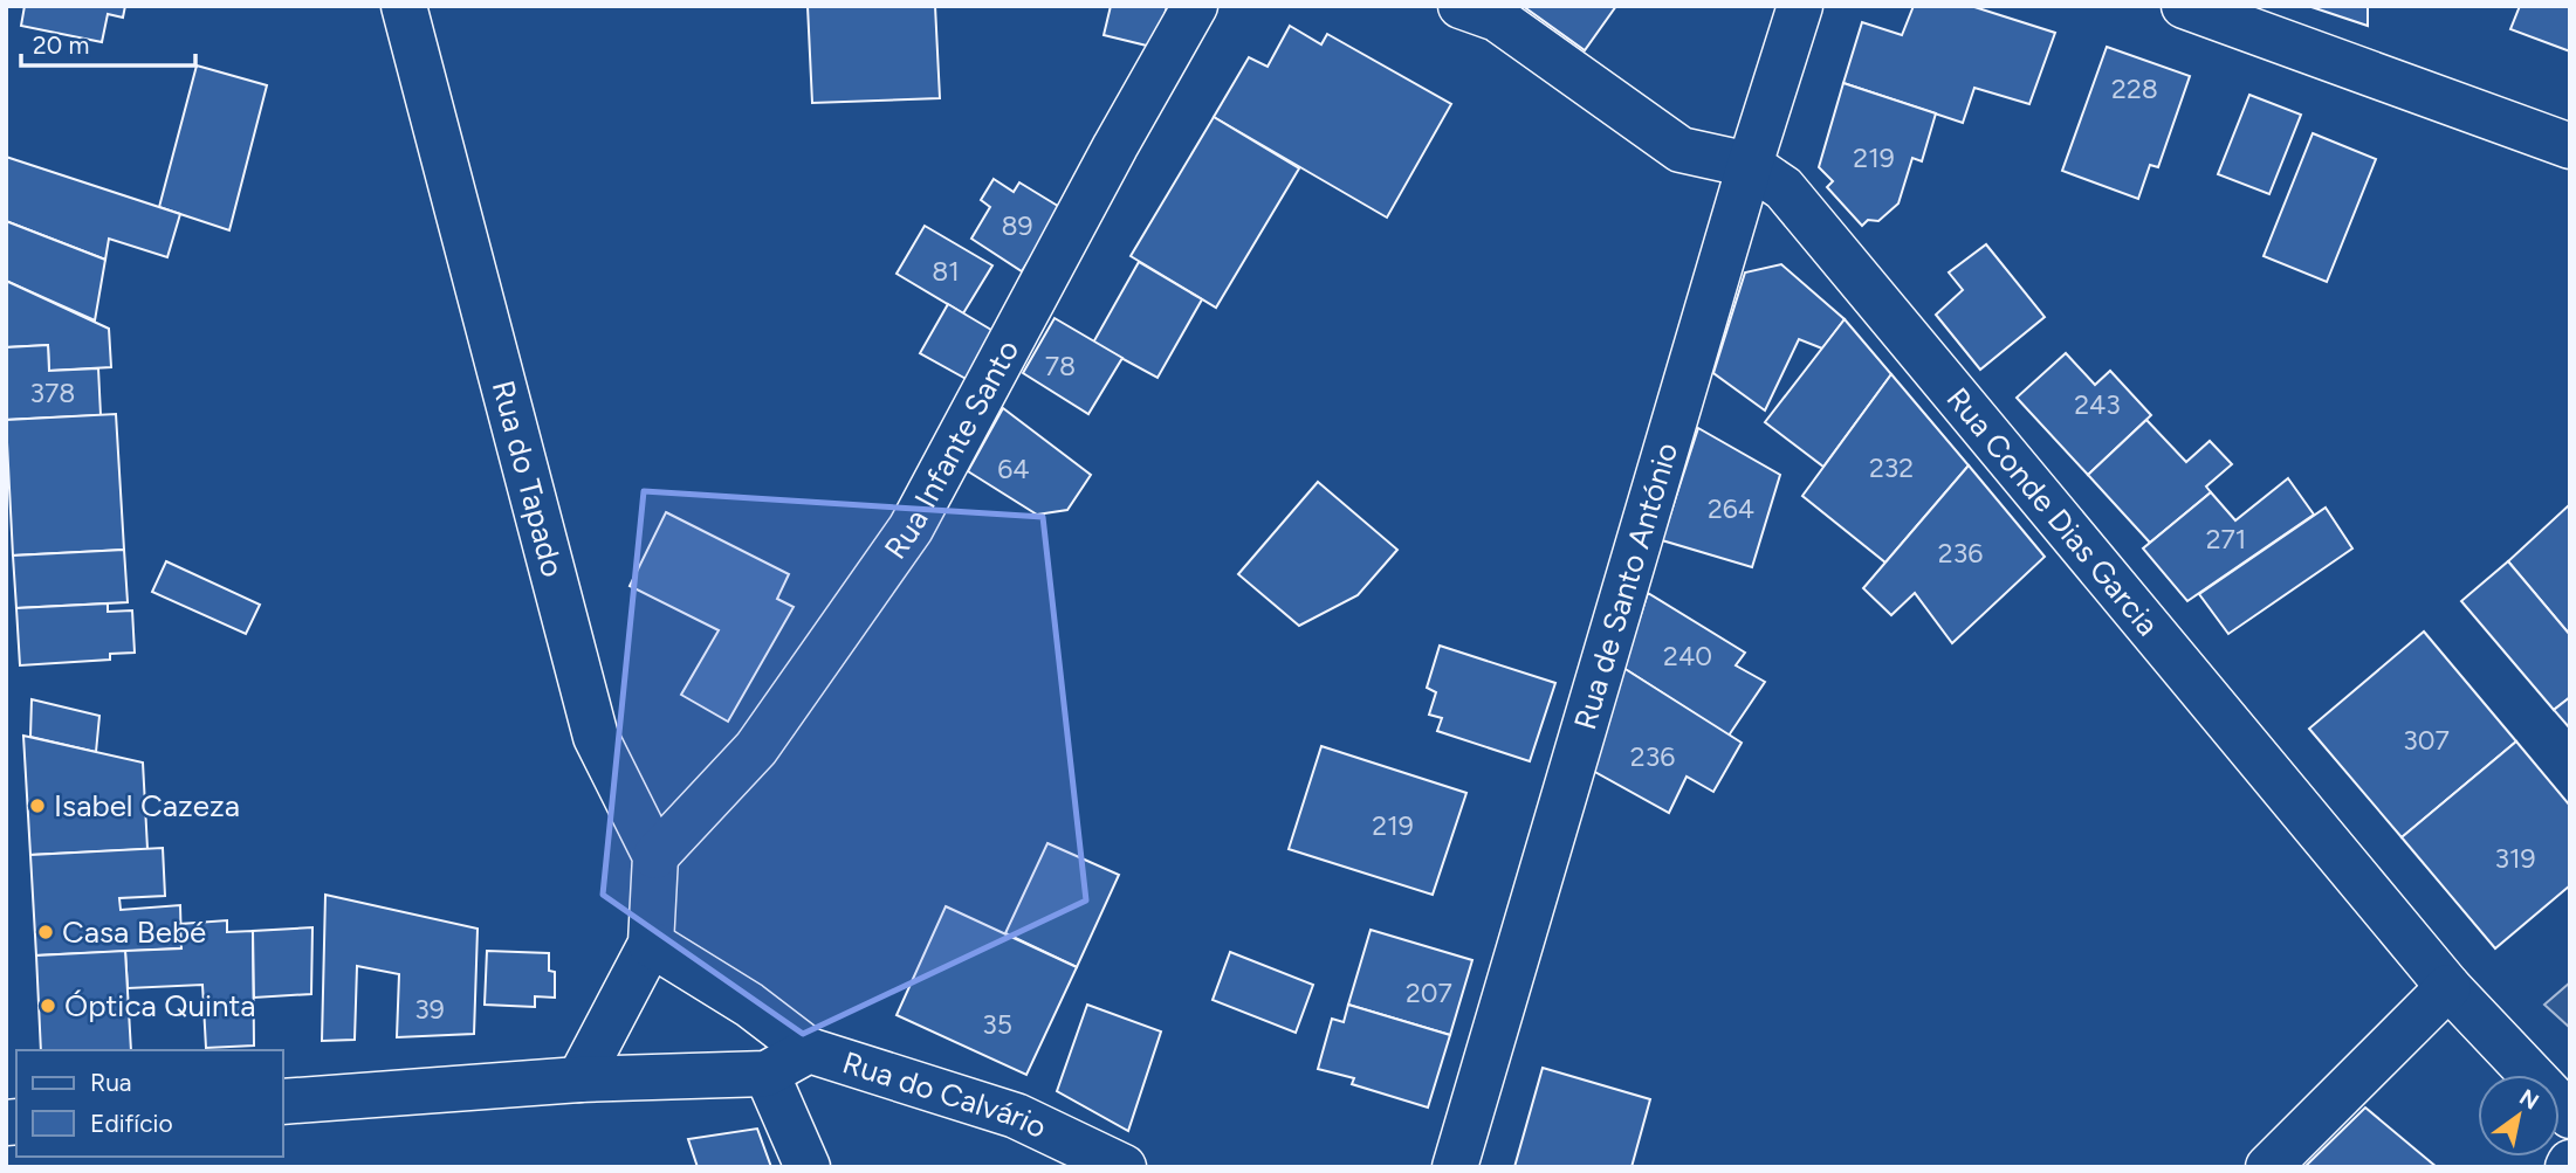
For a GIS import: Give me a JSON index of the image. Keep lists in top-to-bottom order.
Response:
{
  "streets": {
    "street": [
      "Rua Infante Santo",
      "Rua do Tapado",
      "Rua Conde Dias Garcia",
      "Rua de Santo António",
      "Rua do Calvário"
    ]
  },
  "crossings": [
    ["Rua Infante Santo", "Rua do Tapado"],
    ["Rua do Tapado", "Rua do Calvário"],
    ["Rua Conde Dias Garcia", "Rua de Santo António"]
  ],
  "places": ["Isabel Cazeza", "Casa Bebé", "Óptica Quinta"],
  "house_numbers": [
    "228",
    "219",
    "89",
    "81",
    "78",
    "378",
    "243",
    "232",
    "64",
    "264",
    "271",
    "236",
    "240",
    "307",
    "236",
    "219",
    "319",
    "207",
    "39",
    "35"
  ],
  "legend": ["Rua", "Edifício"],
  "scale_bar": "20 m",
  "north": "top right"
}
